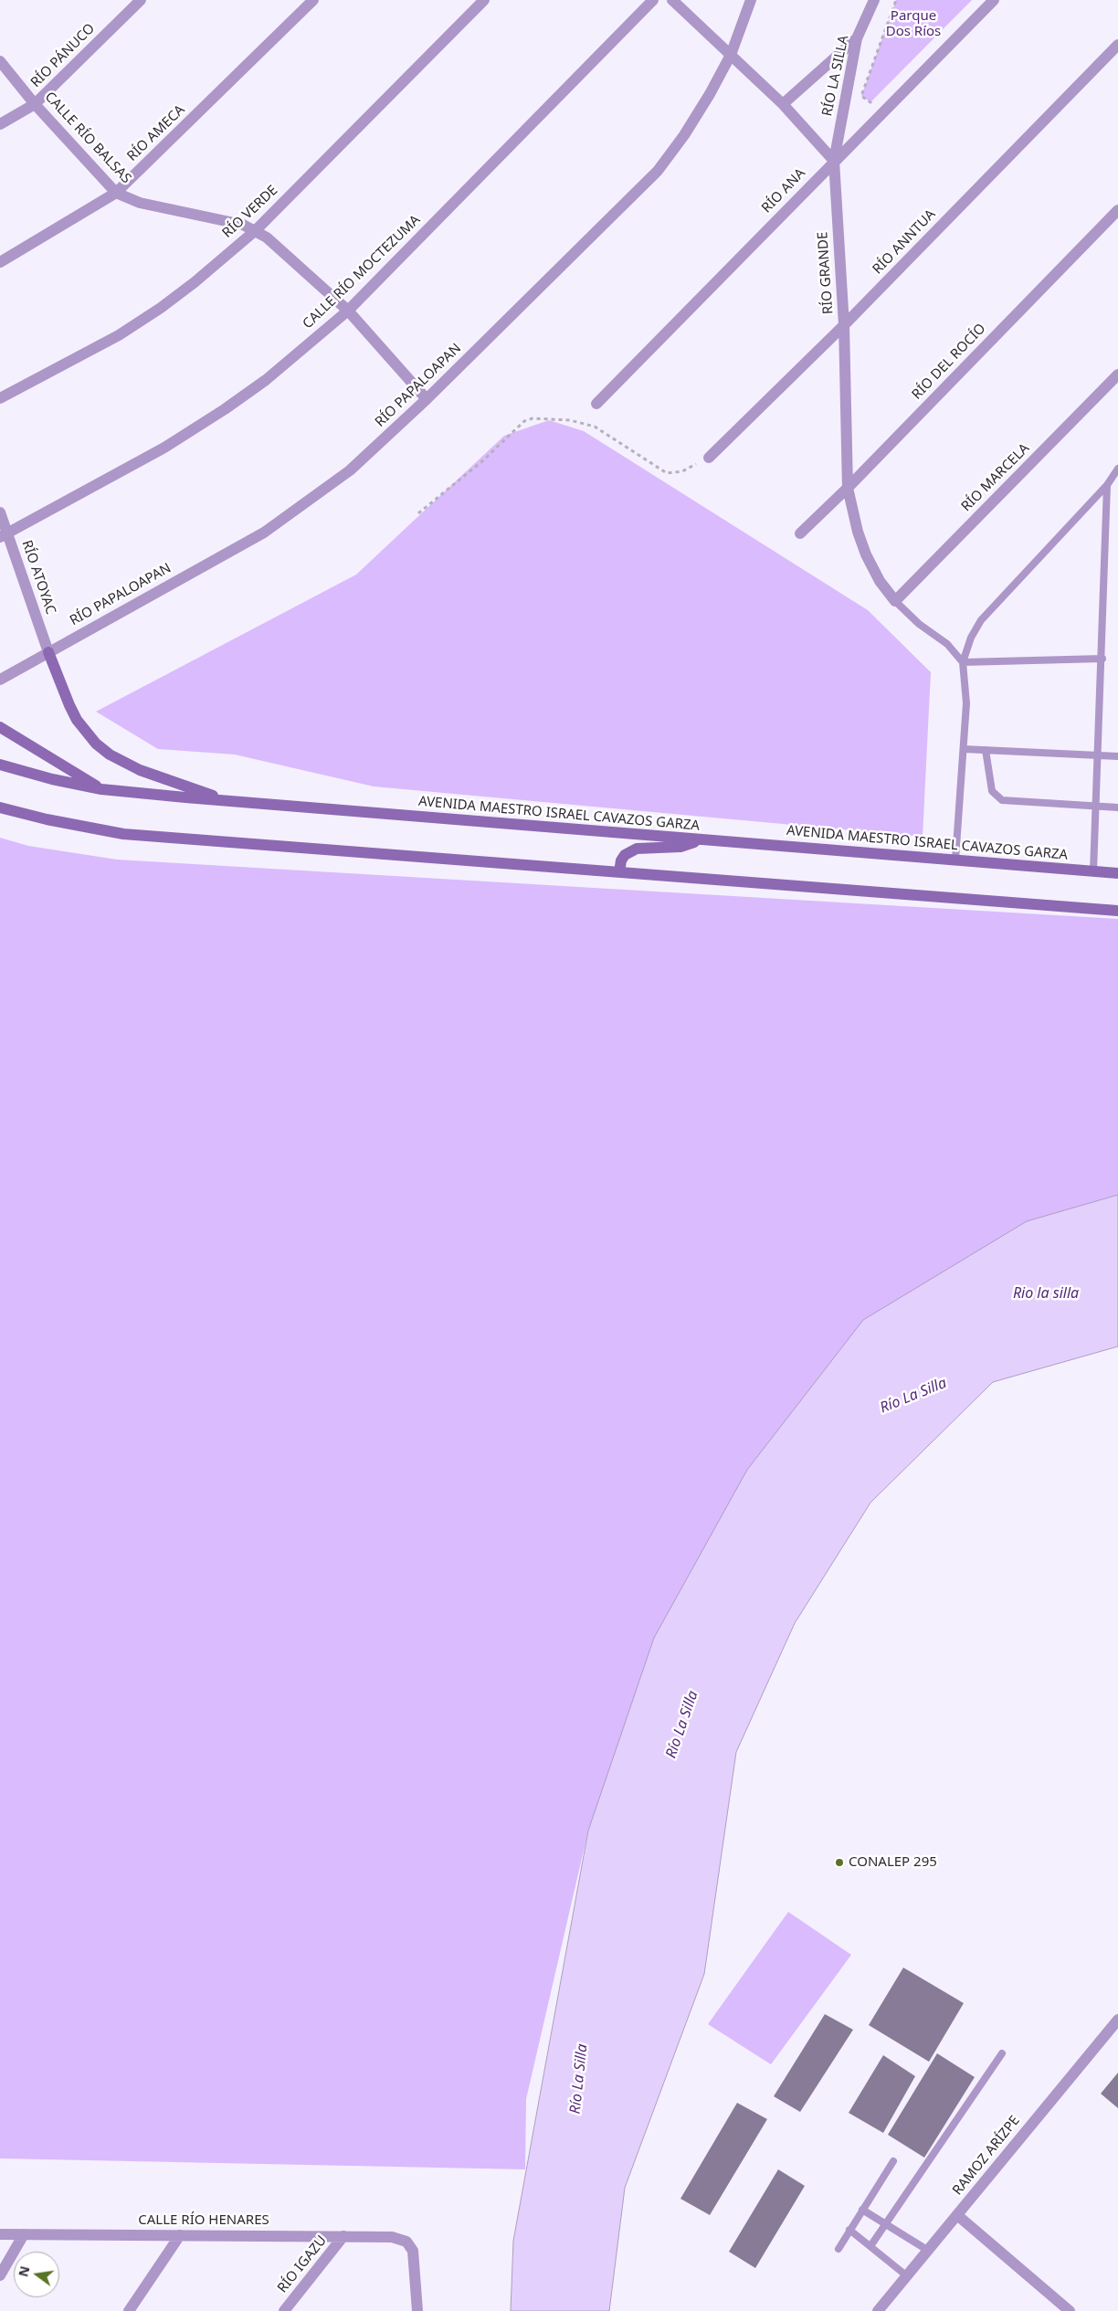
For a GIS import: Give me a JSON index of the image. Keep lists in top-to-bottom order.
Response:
{
  "streets": {
    "main road": ["AVENIDA MAESTRO ISRAEL CAVAZOS GARZA"],
    "street": [
      "RÍO PÁNUCO",
      "RÍO LA SILLA",
      "RÍO AMECA",
      "CALLE RÍO BALSAS",
      "RÍO ANA",
      "RÍO VERDE",
      "RÍO ANNTUA",
      "CALLE RÍO MOCTEZUMA",
      "RÍO GRANDE",
      "RÍO DEL ROCÍO",
      "RÍO PAPALOAPAN",
      "RÍO MARCELA",
      "RÍO ATOYAC",
      "RAMOZ ARÍZPE",
      "CALLE RÍO HENARES",
      "RÍO IGAZU"
    ]
  },
  "crossings": [
    ["RÍO PÁNUCO", "CALLE RÍO BALSAS"],
    ["RÍO LA SILLA", "RÍO ANA"],
    ["RÍO LA SILLA", "RÍO GRANDE"],
    ["RÍO AMECA", "CALLE RÍO BALSAS"],
    ["CALLE RÍO BALSAS", "RÍO VERDE"],
    ["CALLE RÍO BALSAS", "CALLE RÍO MOCTEZUMA"],
    ["CALLE RÍO BALSAS", "RÍO PAPALOAPAN"],
    ["RÍO ANA", "RÍO GRANDE"],
    ["RÍO ANNTUA", "RÍO GRANDE"],
    ["CALLE RÍO MOCTEZUMA", "RÍO ATOYAC"],
    ["RÍO GRANDE", "RÍO DEL ROCÍO"],
    ["RÍO GRANDE", "RÍO MARCELA"],
    ["RÍO PAPALOAPAN", "RÍO ATOYAC"],
    ["CALLE RÍO HENARES", "RÍO IGAZU"]
  ],
  "water": ["Rio la silla", "Río La Silla"],
  "parks": ["Parque Dos Ríos"],
  "places": ["CONALEP 295"],
  "north": "left"
}
